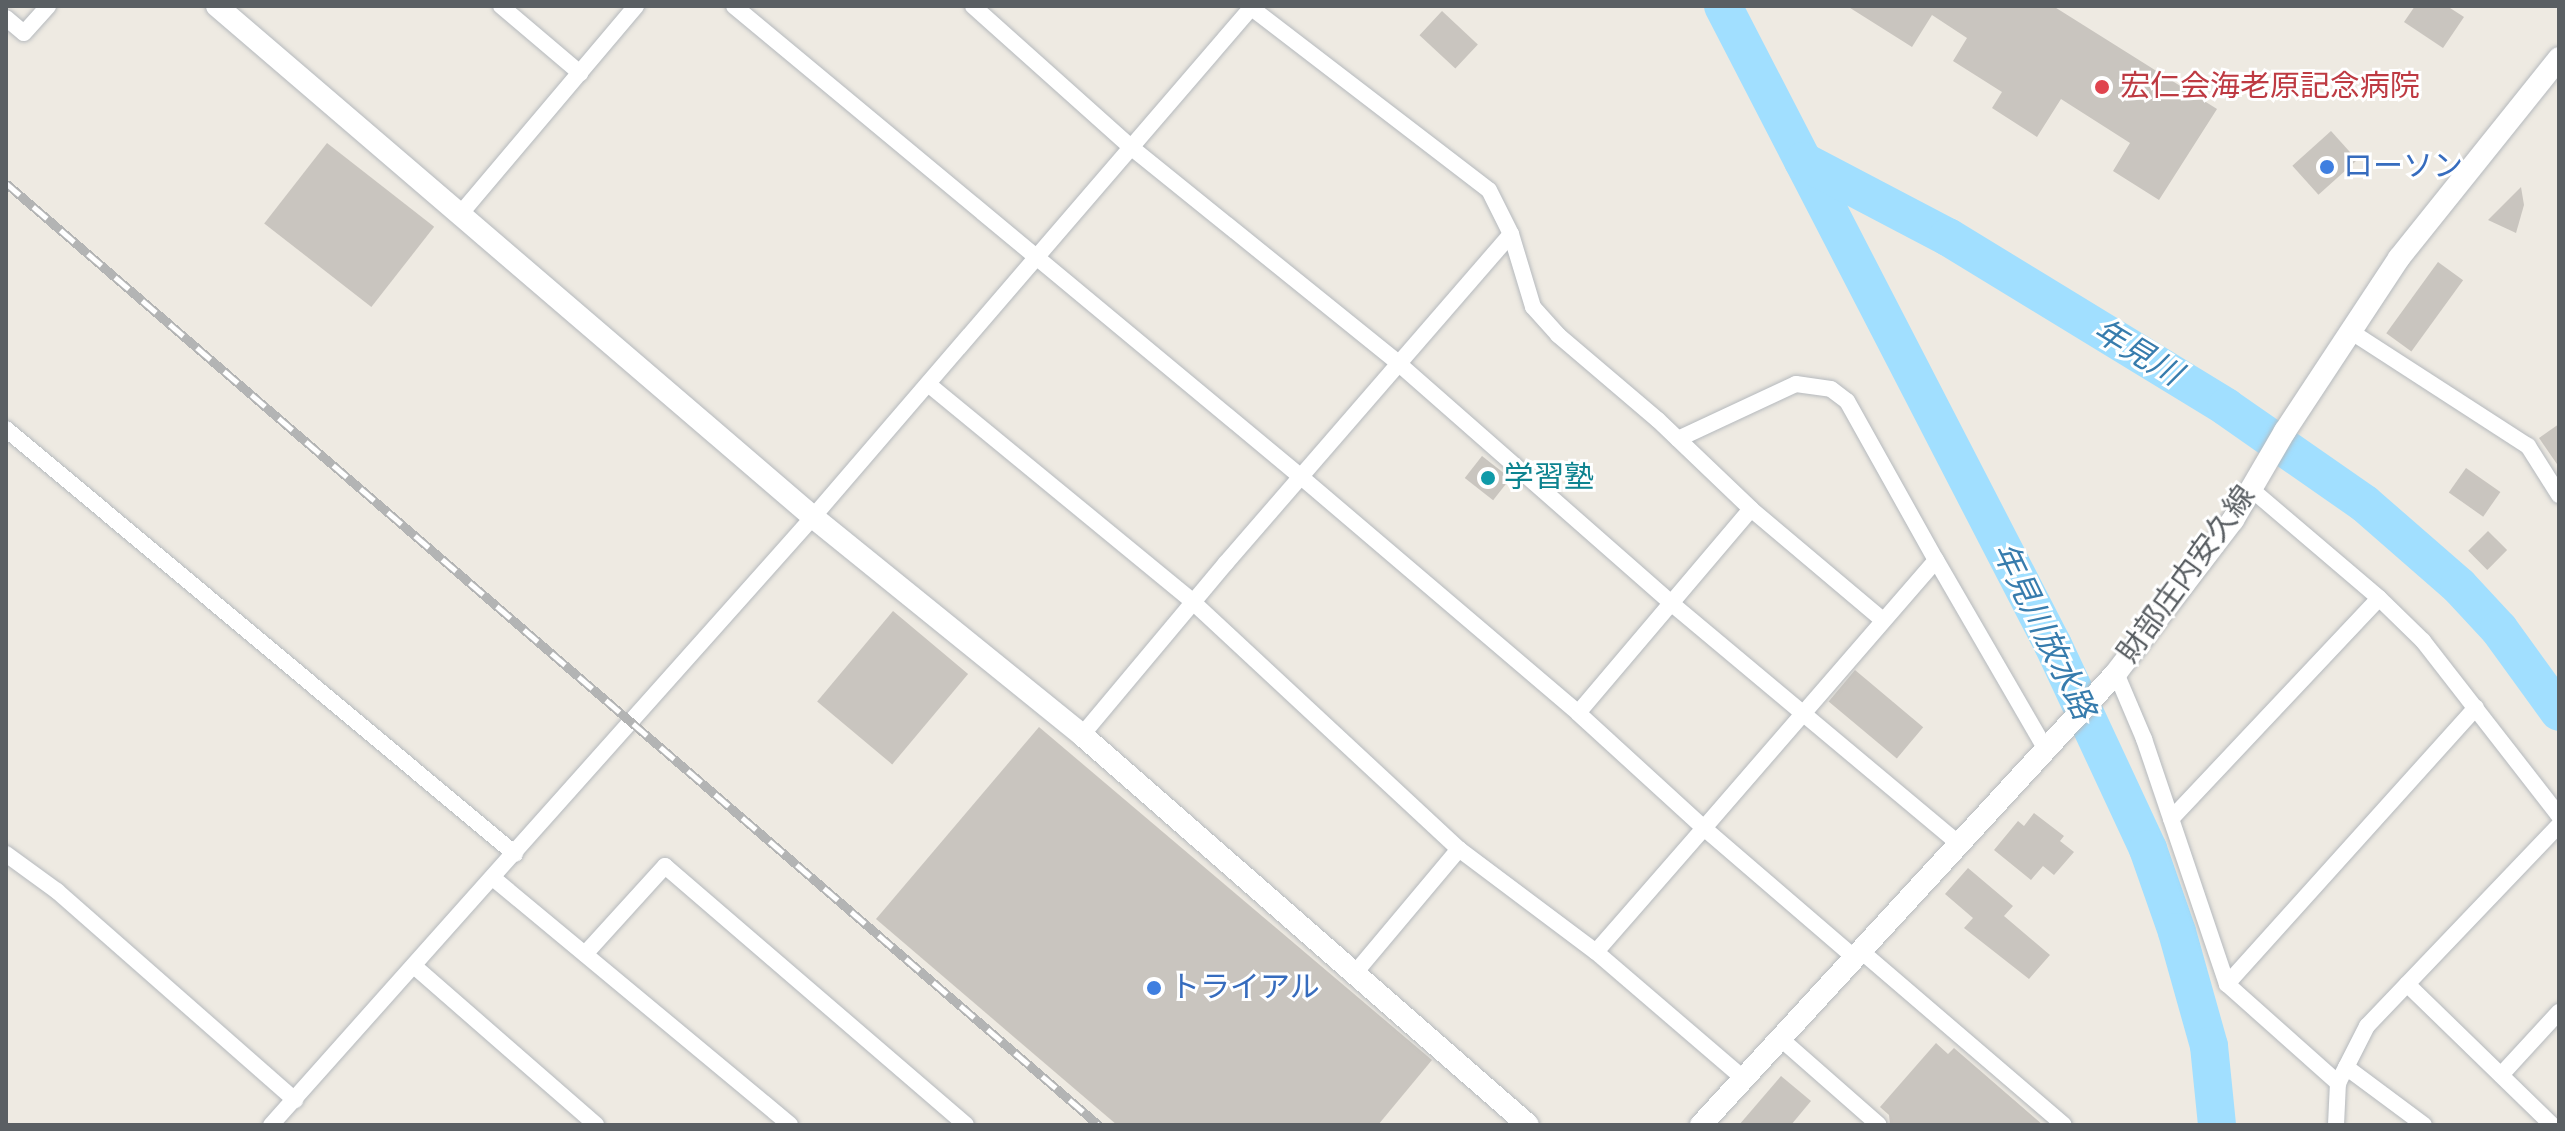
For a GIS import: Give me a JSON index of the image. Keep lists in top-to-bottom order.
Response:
{
  "streets": {
    "street": ["財部庄内安久線"]
  },
  "water": ["年見川", "年見川放水路"],
  "places": [
    "宏仁会海老原記念病院",
    "ローソン",
    "学習塾",
    "トライアル"
  ]
}
